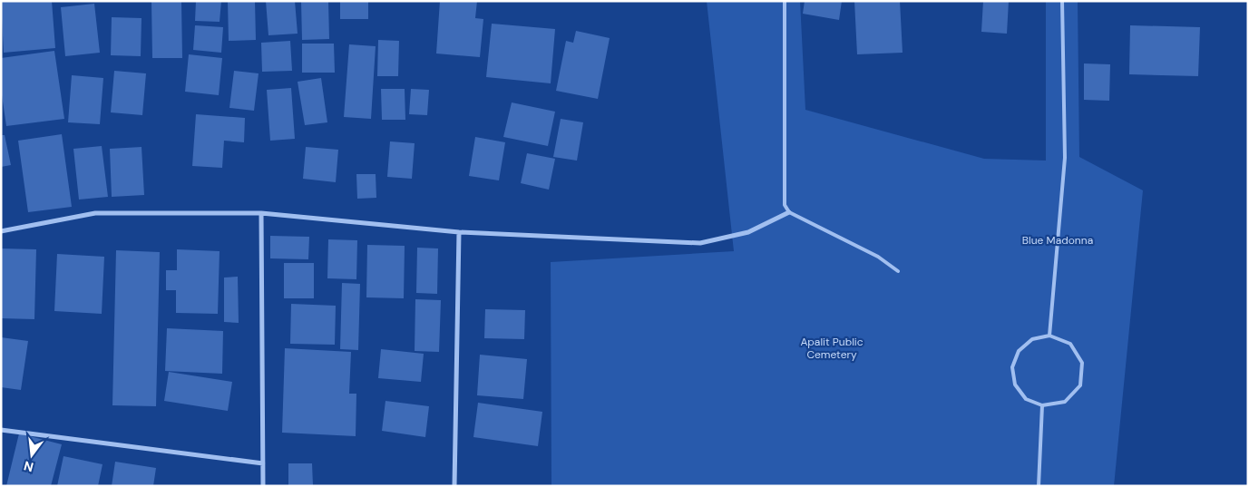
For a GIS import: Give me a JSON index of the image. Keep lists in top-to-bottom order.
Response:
{
  "parks": ["Blue Madonna", "Apalit Public Cemetery"],
  "north": "bottom"
}
